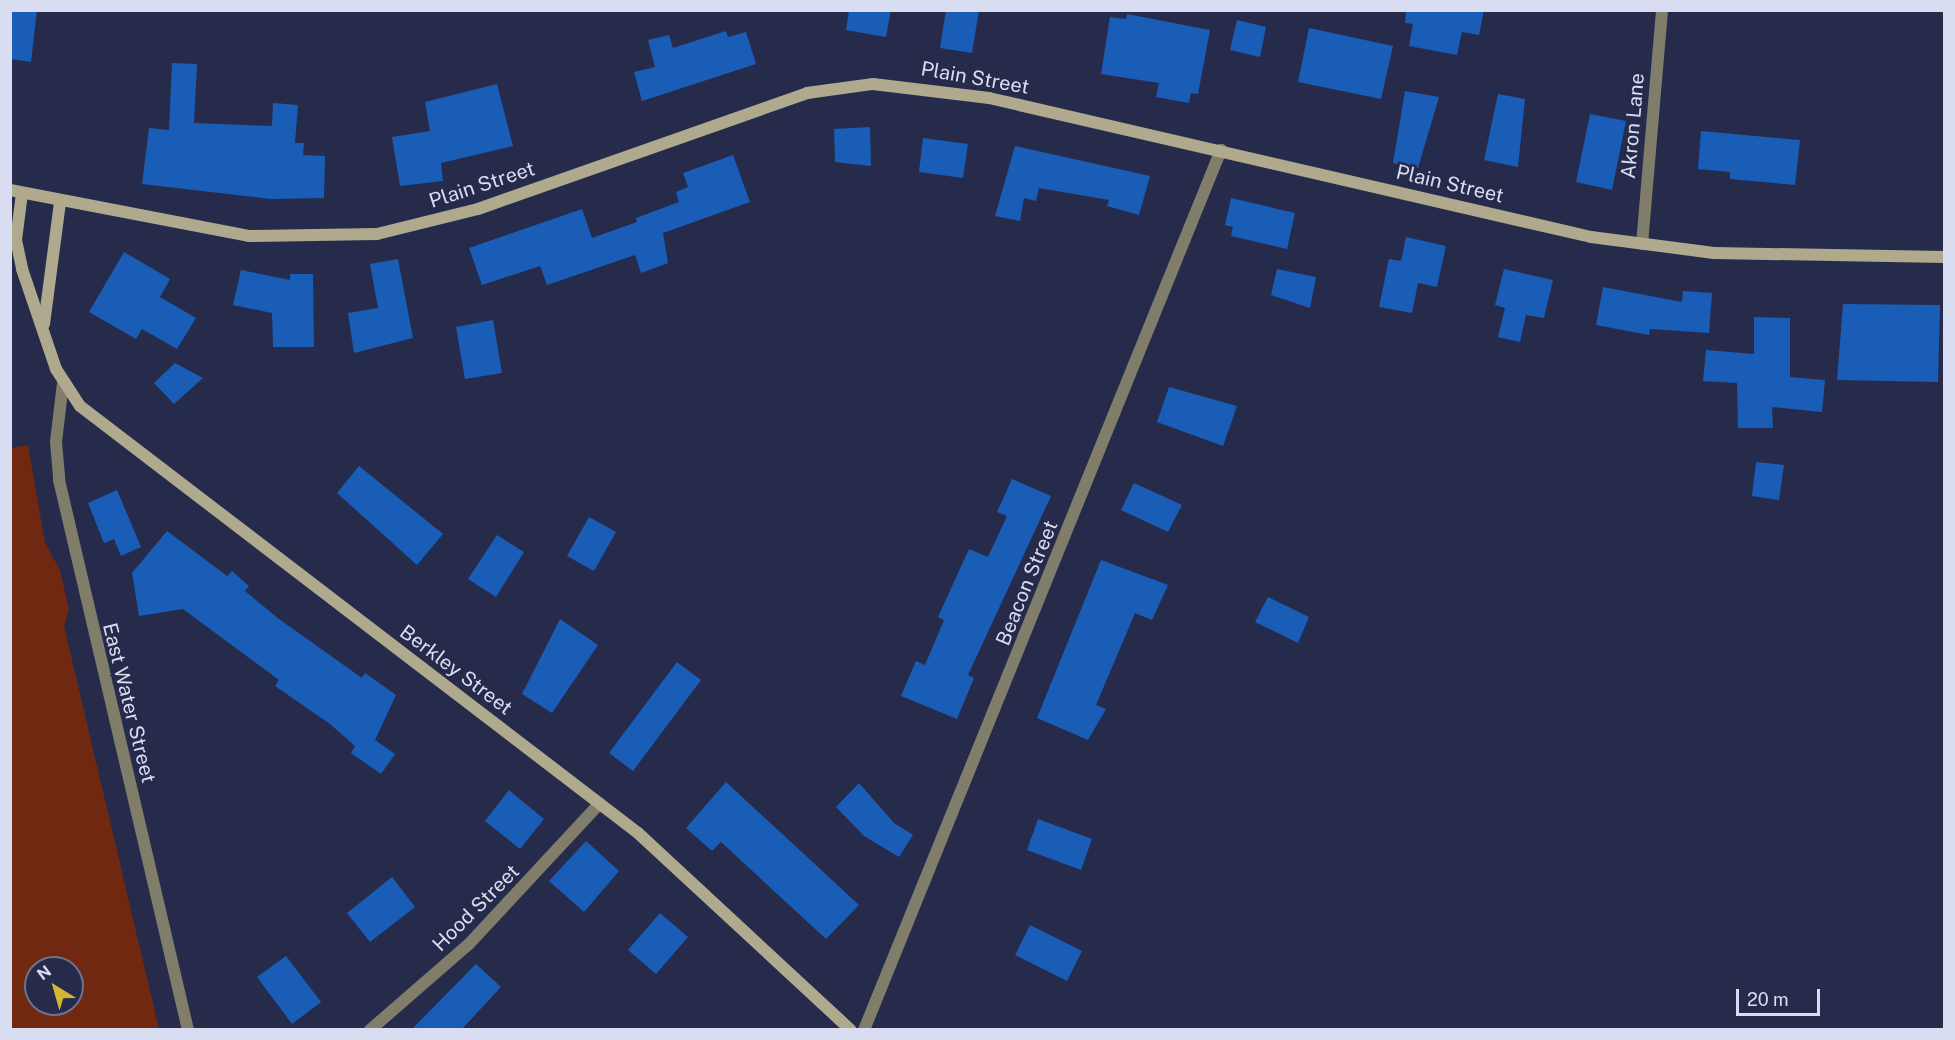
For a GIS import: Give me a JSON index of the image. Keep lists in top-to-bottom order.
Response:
{
  "streets": {
    "main road": ["Plain Street", "Berkley Street"],
    "street": [
      "Akron Lane",
      "Beacon Street",
      "East Water Street",
      "Hood Street"
    ]
  },
  "crossings": [
    ["Plain Street", "Akron Lane"],
    ["Plain Street", "Beacon Street"],
    ["Berkley Street", "East Water Street"],
    ["Berkley Street", "Hood Street"]
  ],
  "scale_bar": "20 m",
  "north": "top left"
}
